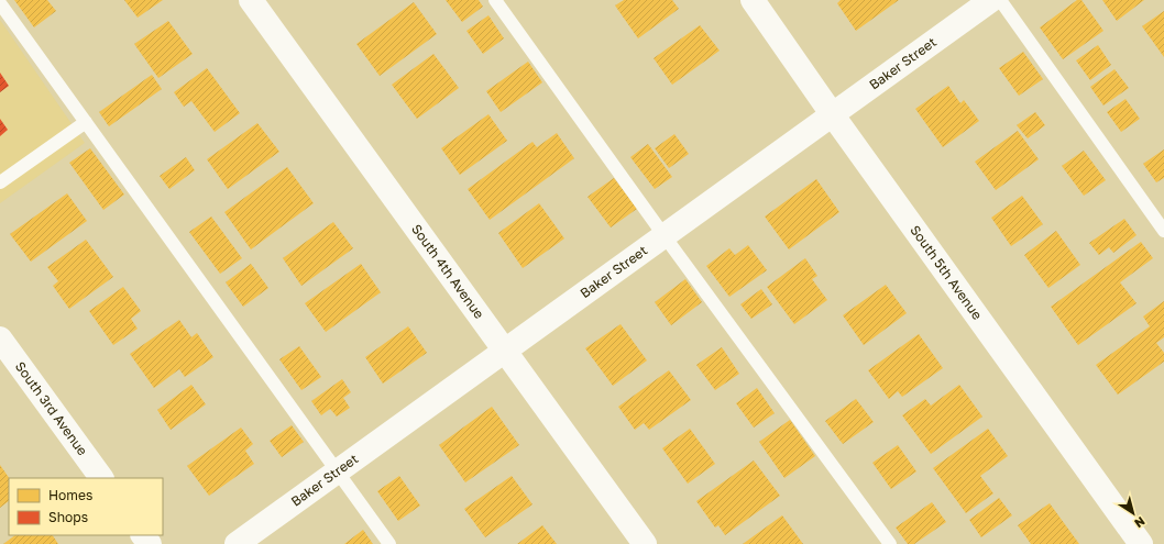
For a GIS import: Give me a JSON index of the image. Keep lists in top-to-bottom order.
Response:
{
  "streets": {
    "street": [
      "Baker Street",
      "South 4th Avenue",
      "South 5th Avenue",
      "South 3rd Avenue"
    ]
  },
  "crossings": [
    ["Baker Street", "South 4th Avenue"],
    ["Baker Street", "South 5th Avenue"]
  ],
  "legend": ["Homes", "Shops"],
  "north": "bottom right"
}
